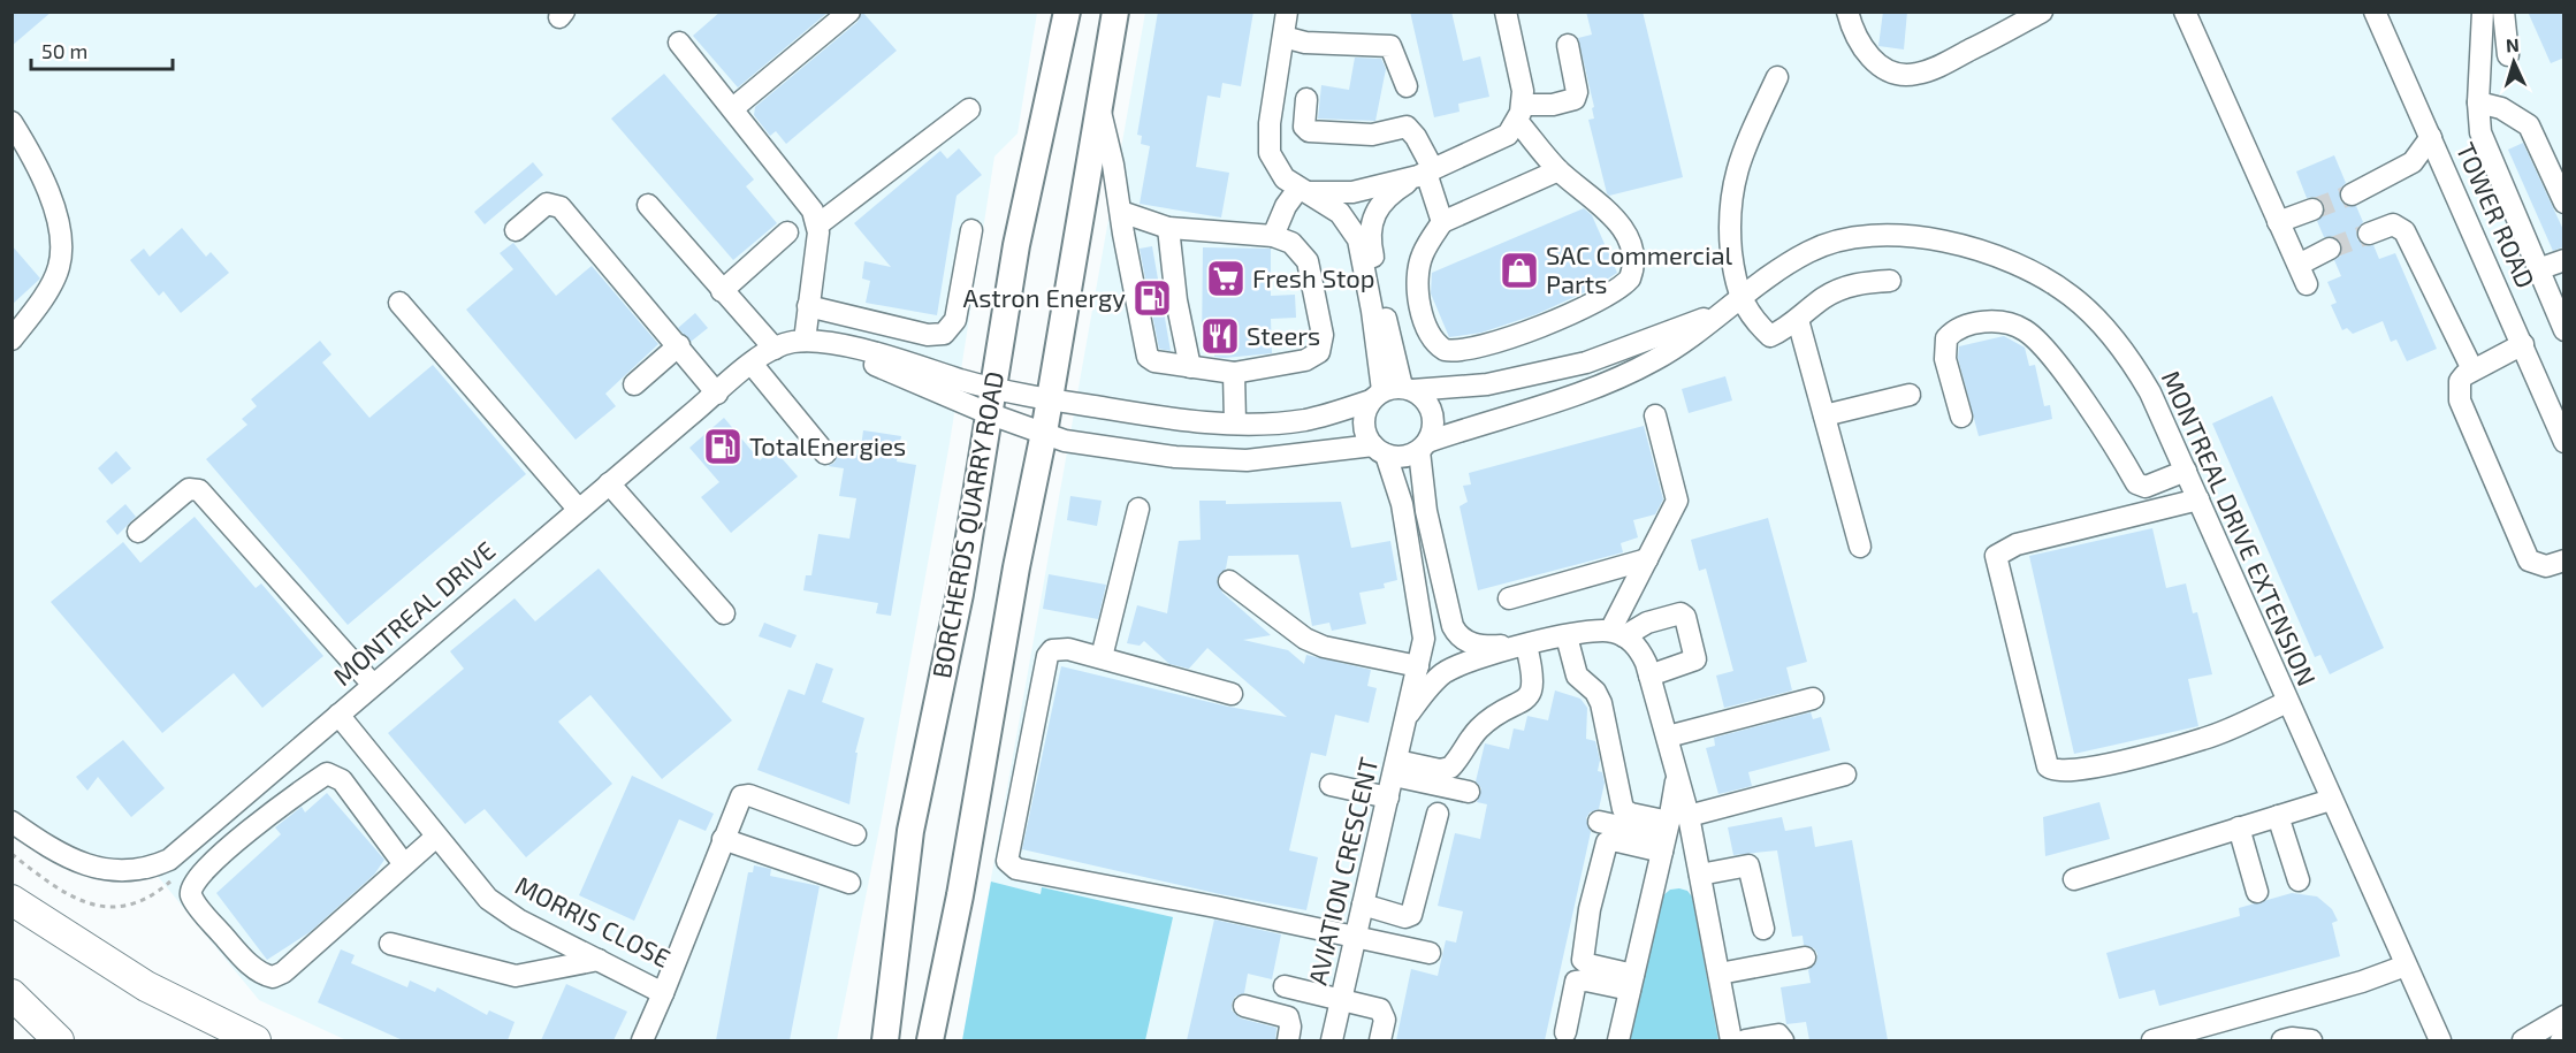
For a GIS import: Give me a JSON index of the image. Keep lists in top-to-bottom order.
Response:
{
  "streets": {
    "main road": ["BORCHERDS QUARRY ROAD"],
    "street": [
      "TOWER ROAD",
      "MONTREAL DRIVE EXTENSION",
      "MONTREAL DRIVE",
      "AVIATION CRESCENT",
      "MORRIS CLOSE"
    ]
  },
  "crossings": [
    ["BORCHERDS QUARRY ROAD", "MONTREAL DRIVE EXTENSION"],
    ["BORCHERDS QUARRY ROAD", "MONTREAL DRIVE"],
    ["MONTREAL DRIVE EXTENSION", "MONTREAL DRIVE"],
    ["MONTREAL DRIVE EXTENSION", "AVIATION CRESCENT"],
    ["MONTREAL DRIVE", "MORRIS CLOSE"]
  ],
  "places": {
    "shop": ["SAC Commercial Parts"],
    "supermarket": ["Fresh Stop"],
    "fuel station": ["Astron Energy", "TotalEnergies"],
    "restaurant": ["Steers"]
  },
  "scale_bar": "50 m",
  "north": "top"
}
